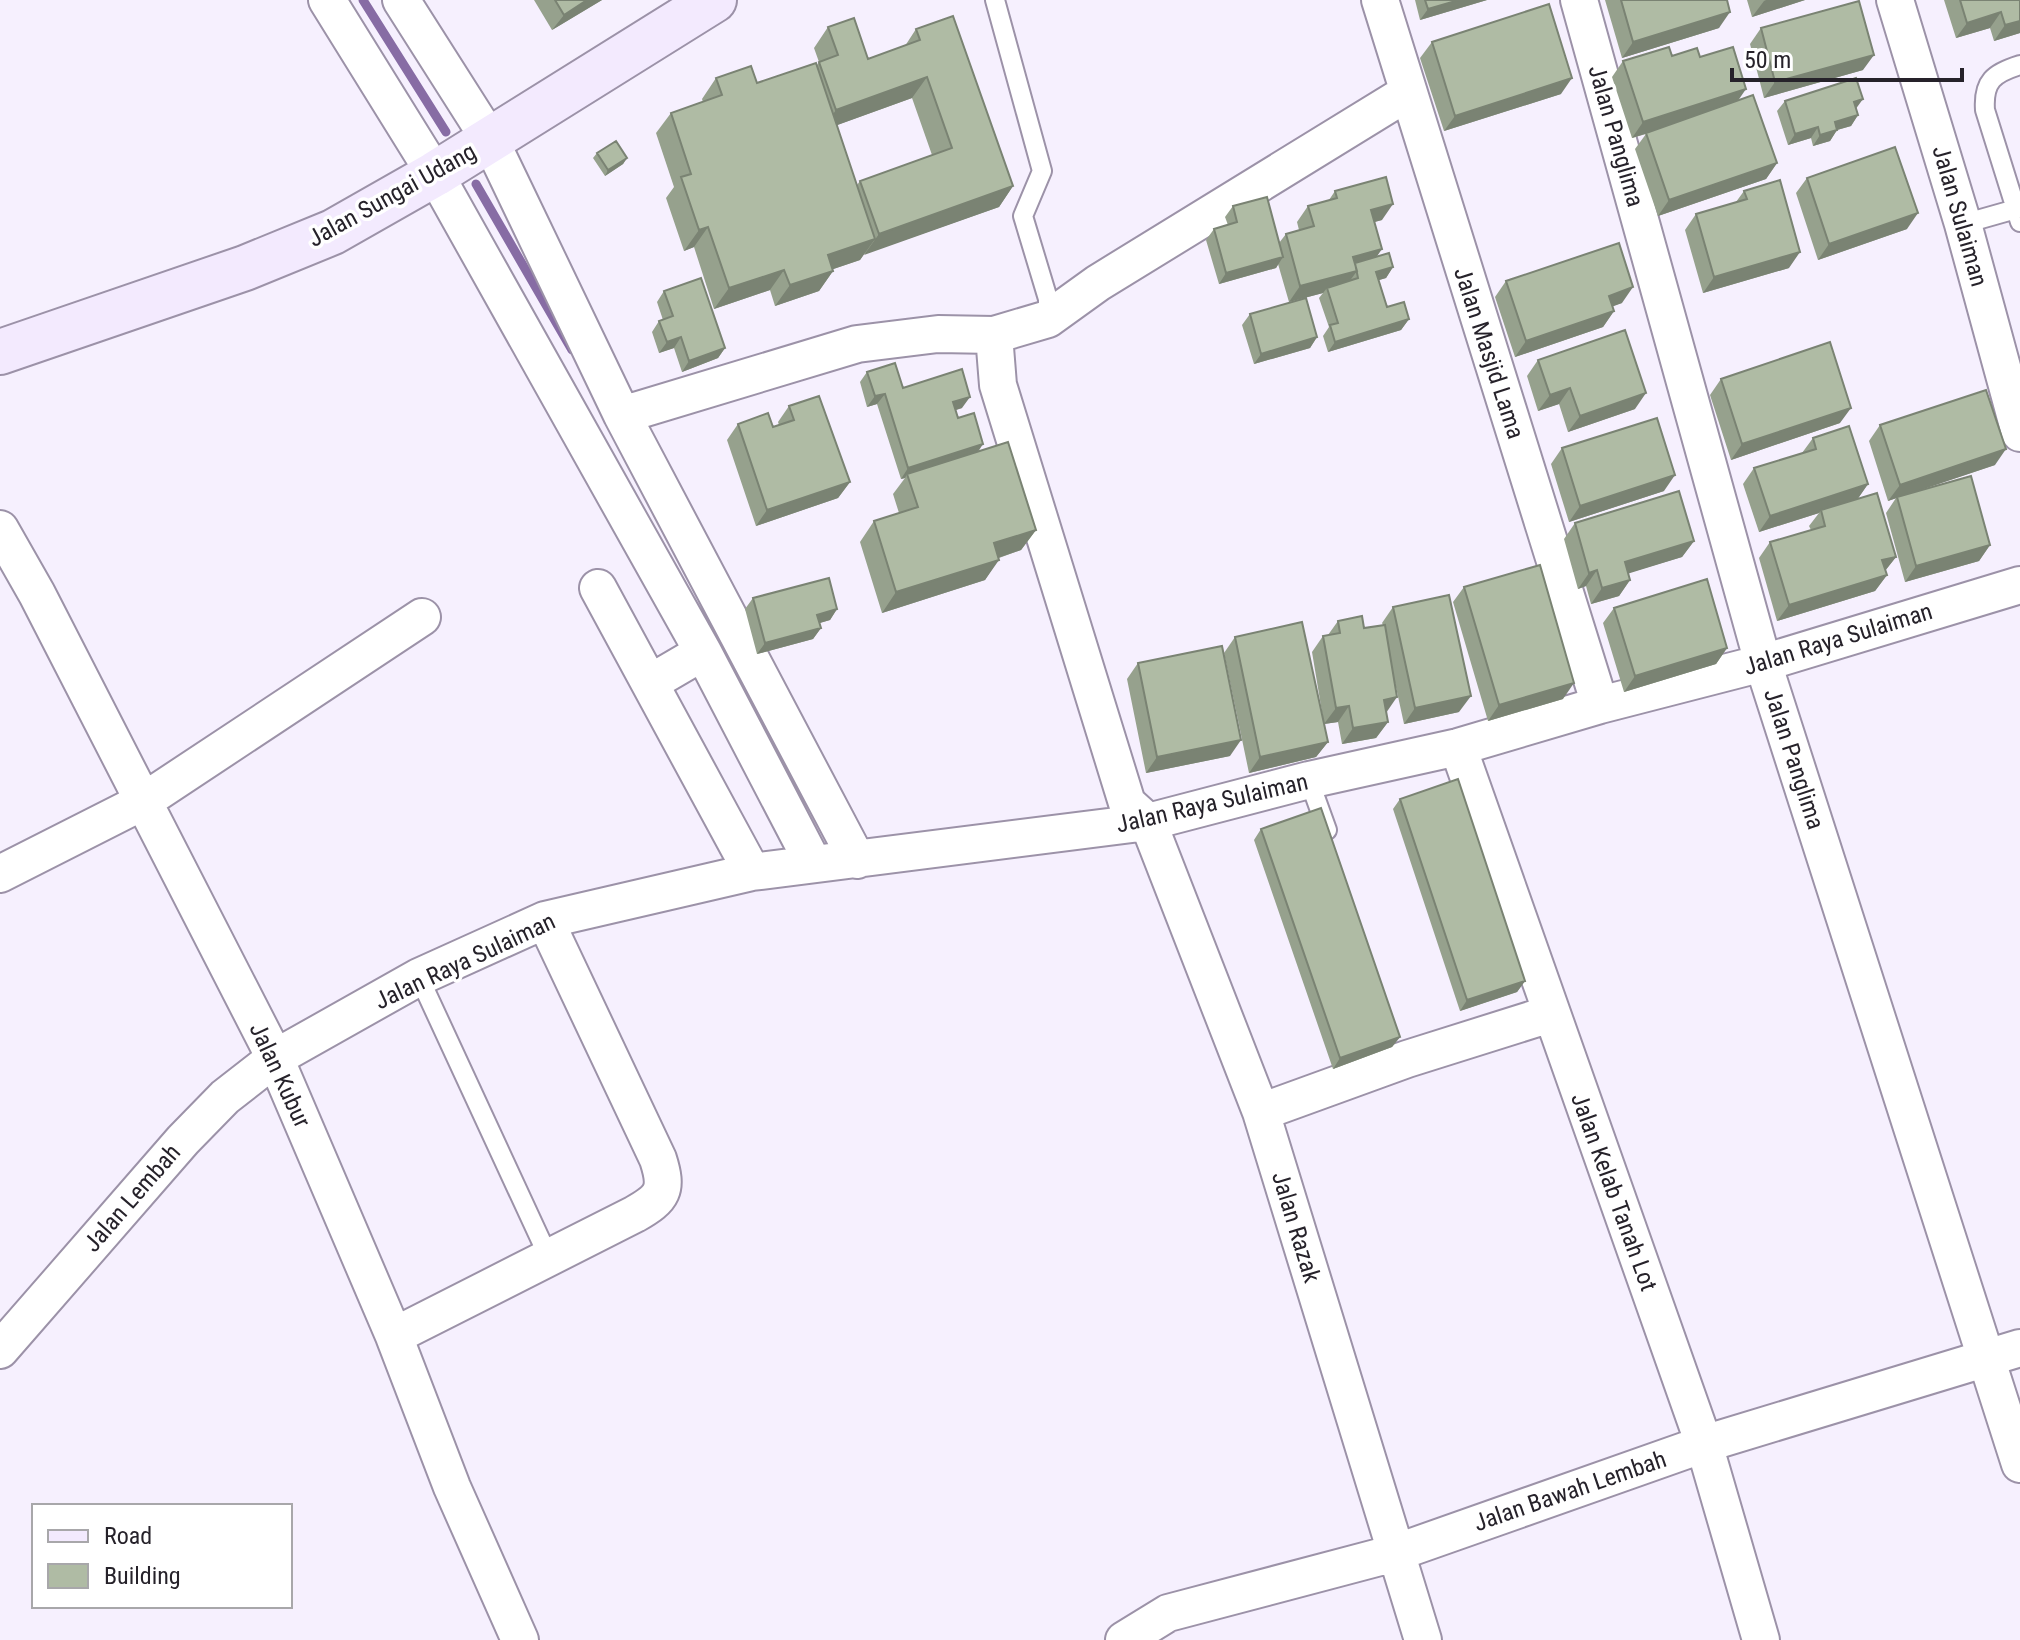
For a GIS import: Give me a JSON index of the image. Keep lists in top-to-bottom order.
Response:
{
  "streets": {
    "street": [
      "Jalan Panglima",
      "Jalan Sungai Udang",
      "Jalan Sulaiman",
      "Jalan Masjid Lama",
      "Jalan Raya Sulaiman",
      "Jalan Kubur",
      "Jalan Kelab Tanah Lot",
      "Jalan Lembah",
      "Jalan Razak",
      "Jalan Bawah Lembah"
    ]
  },
  "crossings": [
    ["Jalan Panglima", "Jalan Raya Sulaiman"],
    ["Jalan Panglima", "Jalan Bawah Lembah"],
    ["Jalan Masjid Lama", "Jalan Raya Sulaiman"],
    ["Jalan Raya Sulaiman", "Jalan Kubur"],
    ["Jalan Raya Sulaiman", "Jalan Kelab Tanah Lot"],
    ["Jalan Raya Sulaiman", "Jalan Lembah"],
    ["Jalan Raya Sulaiman", "Jalan Razak"],
    ["Jalan Kubur", "Jalan Lembah"],
    ["Jalan Kelab Tanah Lot", "Jalan Bawah Lembah"],
    ["Jalan Razak", "Jalan Bawah Lembah"]
  ],
  "legend": ["Road", "Building"],
  "scale_bar": "50 m"
}
